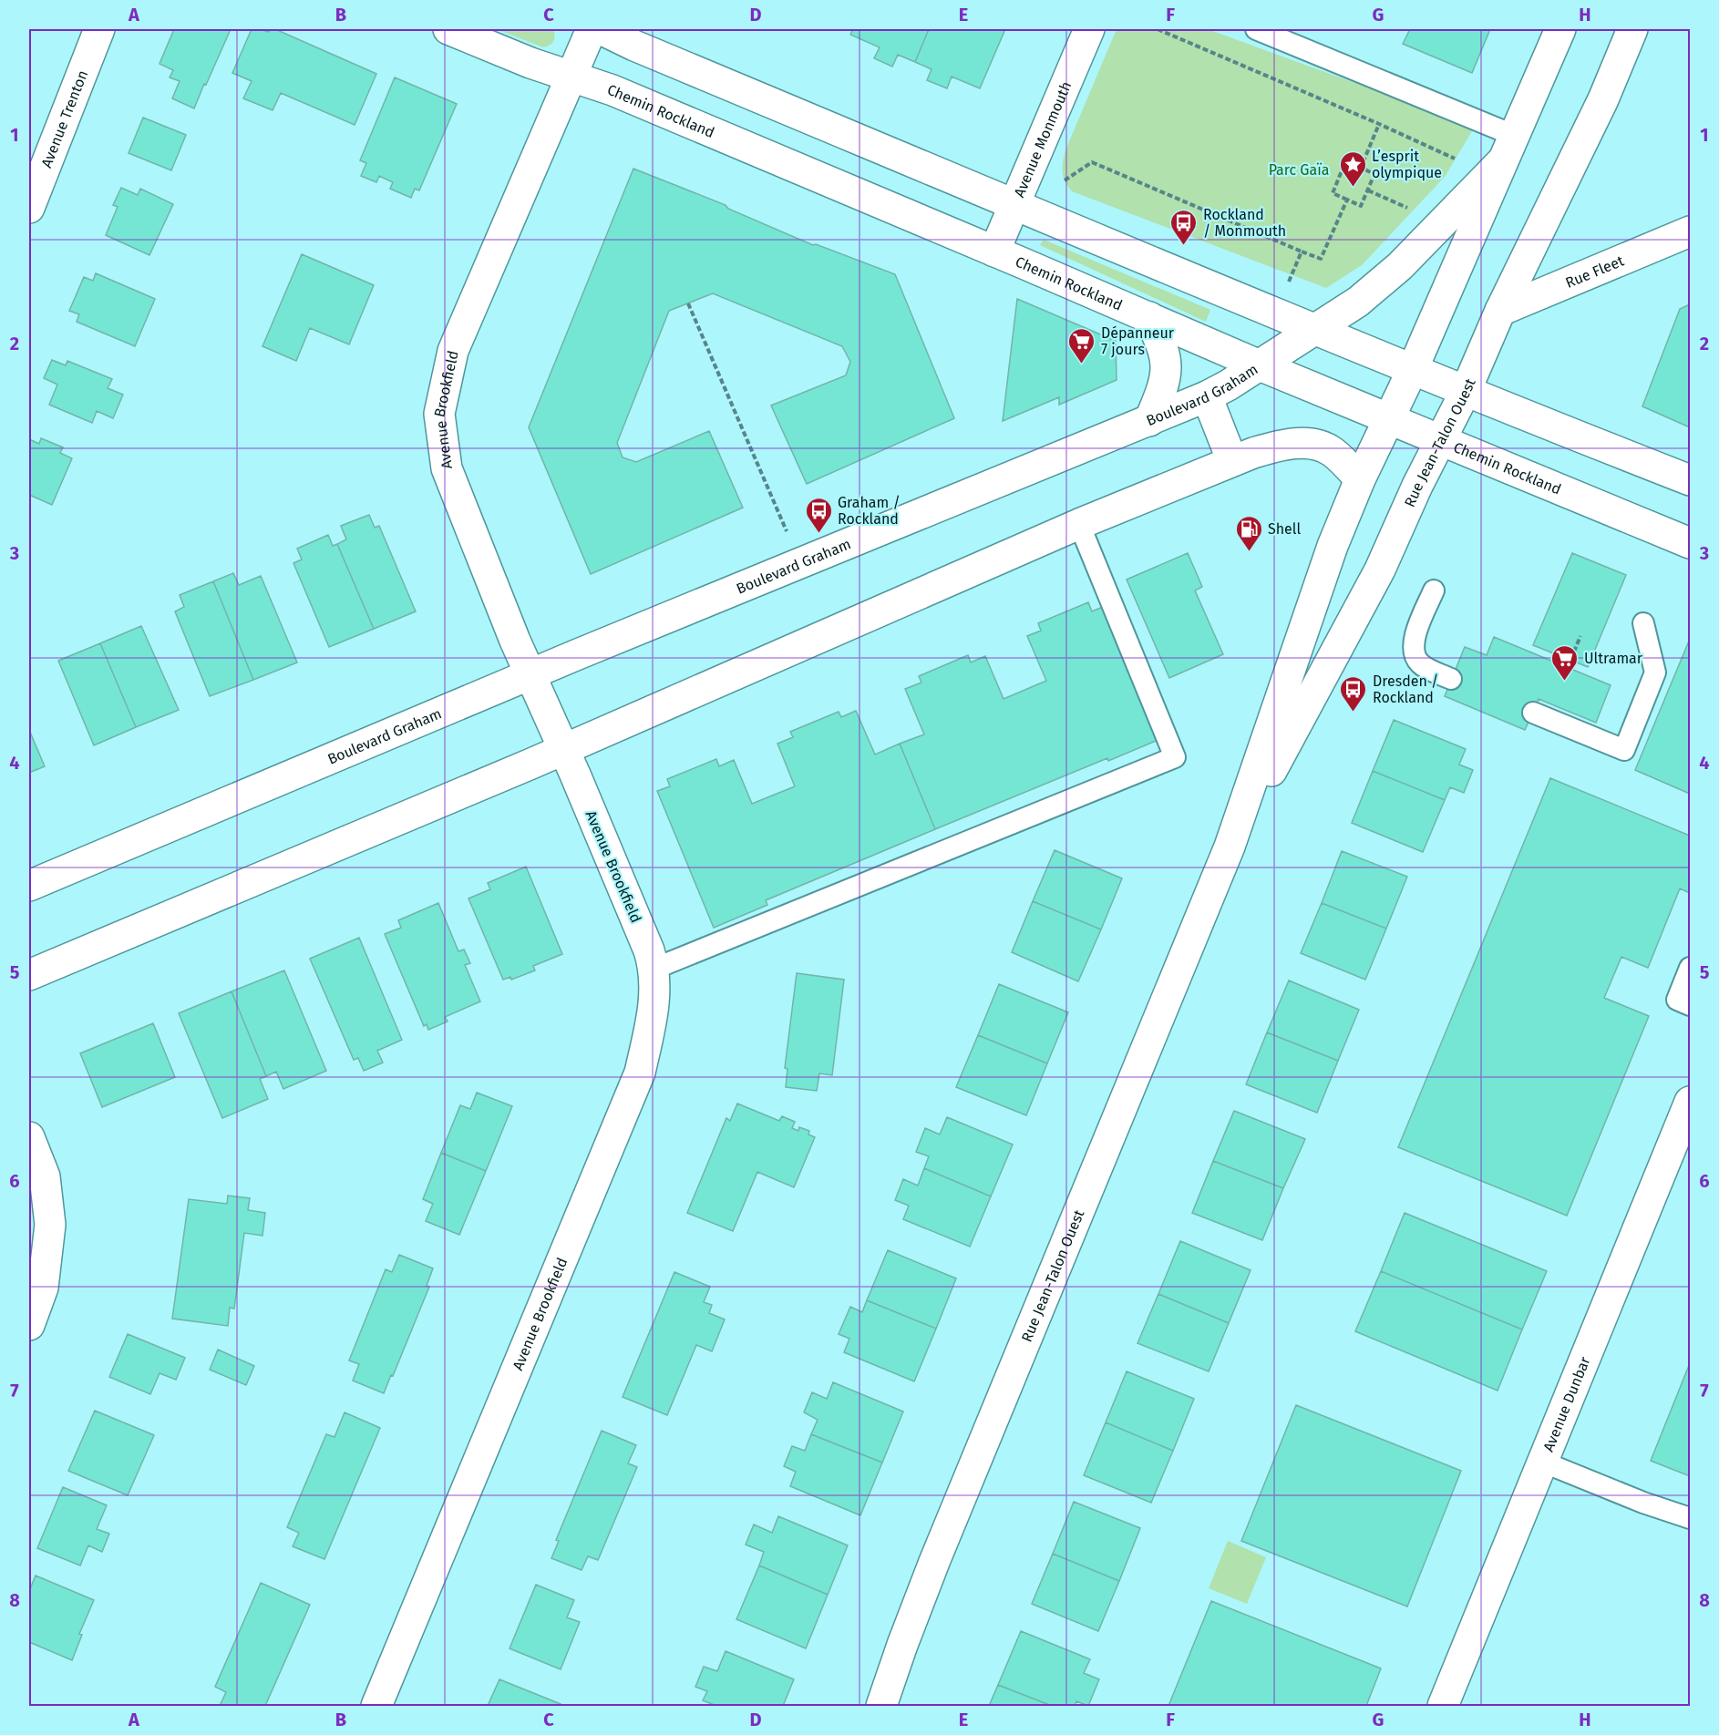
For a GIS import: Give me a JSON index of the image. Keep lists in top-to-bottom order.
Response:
{
  "streets": {
    "street": [
      "Chemin Rockland",
      "Avenue Trenton",
      "Avenue Monmouth",
      "Rue Fleet",
      "Boulevard Graham",
      "Avenue Brookfield",
      "Rue Jean-Talon Ouest",
      "Avenue Dunbar"
    ]
  },
  "crossings": [
    ["Chemin Rockland", "Avenue Monmouth"],
    ["Chemin Rockland", "Boulevard Graham"],
    ["Chemin Rockland", "Avenue Brookfield"],
    ["Chemin Rockland", "Rue Jean-Talon Ouest"],
    ["Rue Fleet", "Rue Jean-Talon Ouest"],
    ["Boulevard Graham", "Avenue Brookfield"],
    ["Boulevard Graham", "Rue Jean-Talon Ouest"]
  ],
  "parks": ["Parc Gaïa"],
  "places": {
    "place": ["L’esprit olympique"],
    "bus stop": ["Rockland / Monmouth", "Graham / Rockland", "Dresden / Rockland"],
    "supermarket": ["Dépanneur 7 jours", "Ultramar"],
    "fuel station": ["Shell"]
  },
  "grid": {
    "columns": [
      "A",
      "B",
      "C",
      "D",
      "E",
      "F",
      "G",
      "H"
    ],
    "rows": [
      "1",
      "2",
      "3",
      "4",
      "5",
      "6",
      "7",
      "8"
    ]
  }
}
